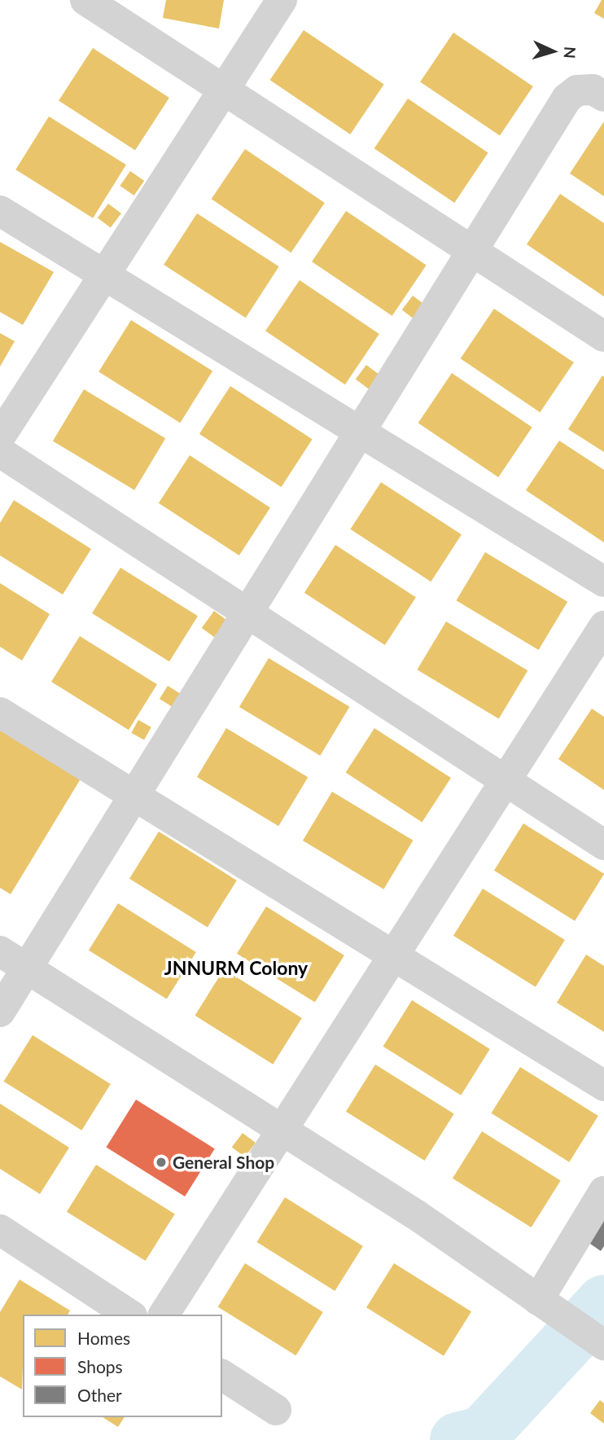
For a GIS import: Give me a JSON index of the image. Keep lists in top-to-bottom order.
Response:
{
  "districts": ["JNNURM Colony"],
  "places": ["General Shop"],
  "legend": ["Homes", "Shops", "Other"],
  "north": "right"
}
